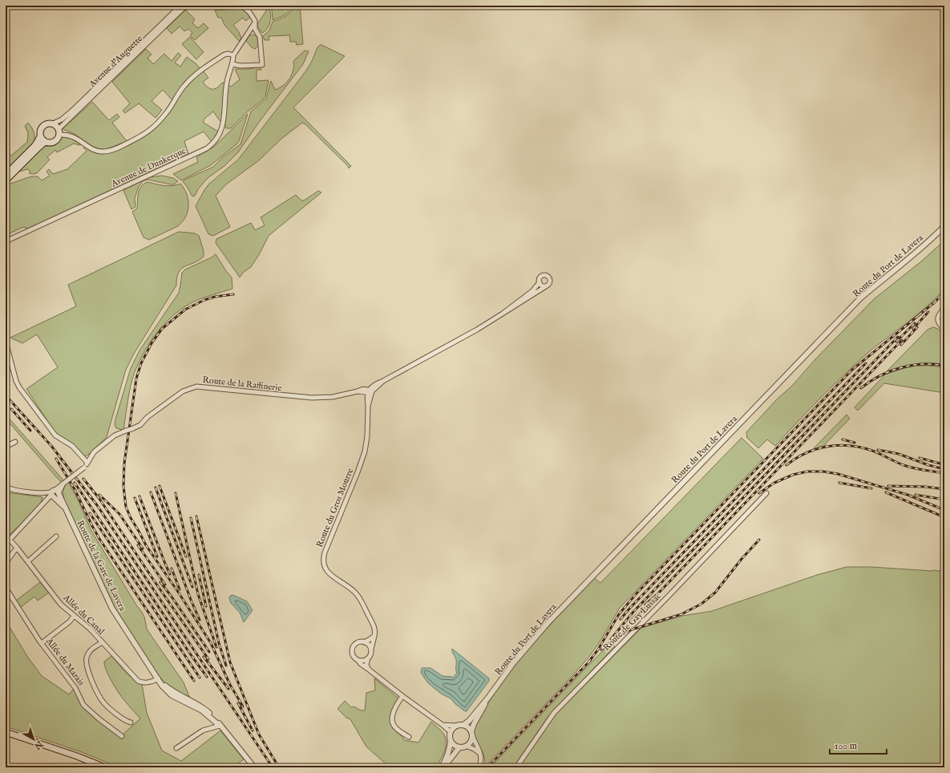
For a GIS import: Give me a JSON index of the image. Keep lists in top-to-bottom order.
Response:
{
  "streets": {
    "street": [
      "Avenue d'Auguette",
      "Avenue de Dunkerque",
      "Route du Port de Lavera",
      "Route de la Raffinerie",
      "Route du Gros Mourre",
      "Route de la Gare de Lavera",
      "Allée du Canal",
      "Route de Gay Lussac",
      "Allée du Marais"
    ]
  },
  "crossings": [
    ["Route de la Raffinerie", "Route du Gros Mourre"],
    ["Route de la Raffinerie", "Route de la Gare de Lavera"],
    ["Route de la Raffinerie", "Allée du Canal"],
    ["Route de la Gare de Lavera", "Allée du Canal"]
  ],
  "scale_bar": "100 m",
  "north": "bottom right"
}
